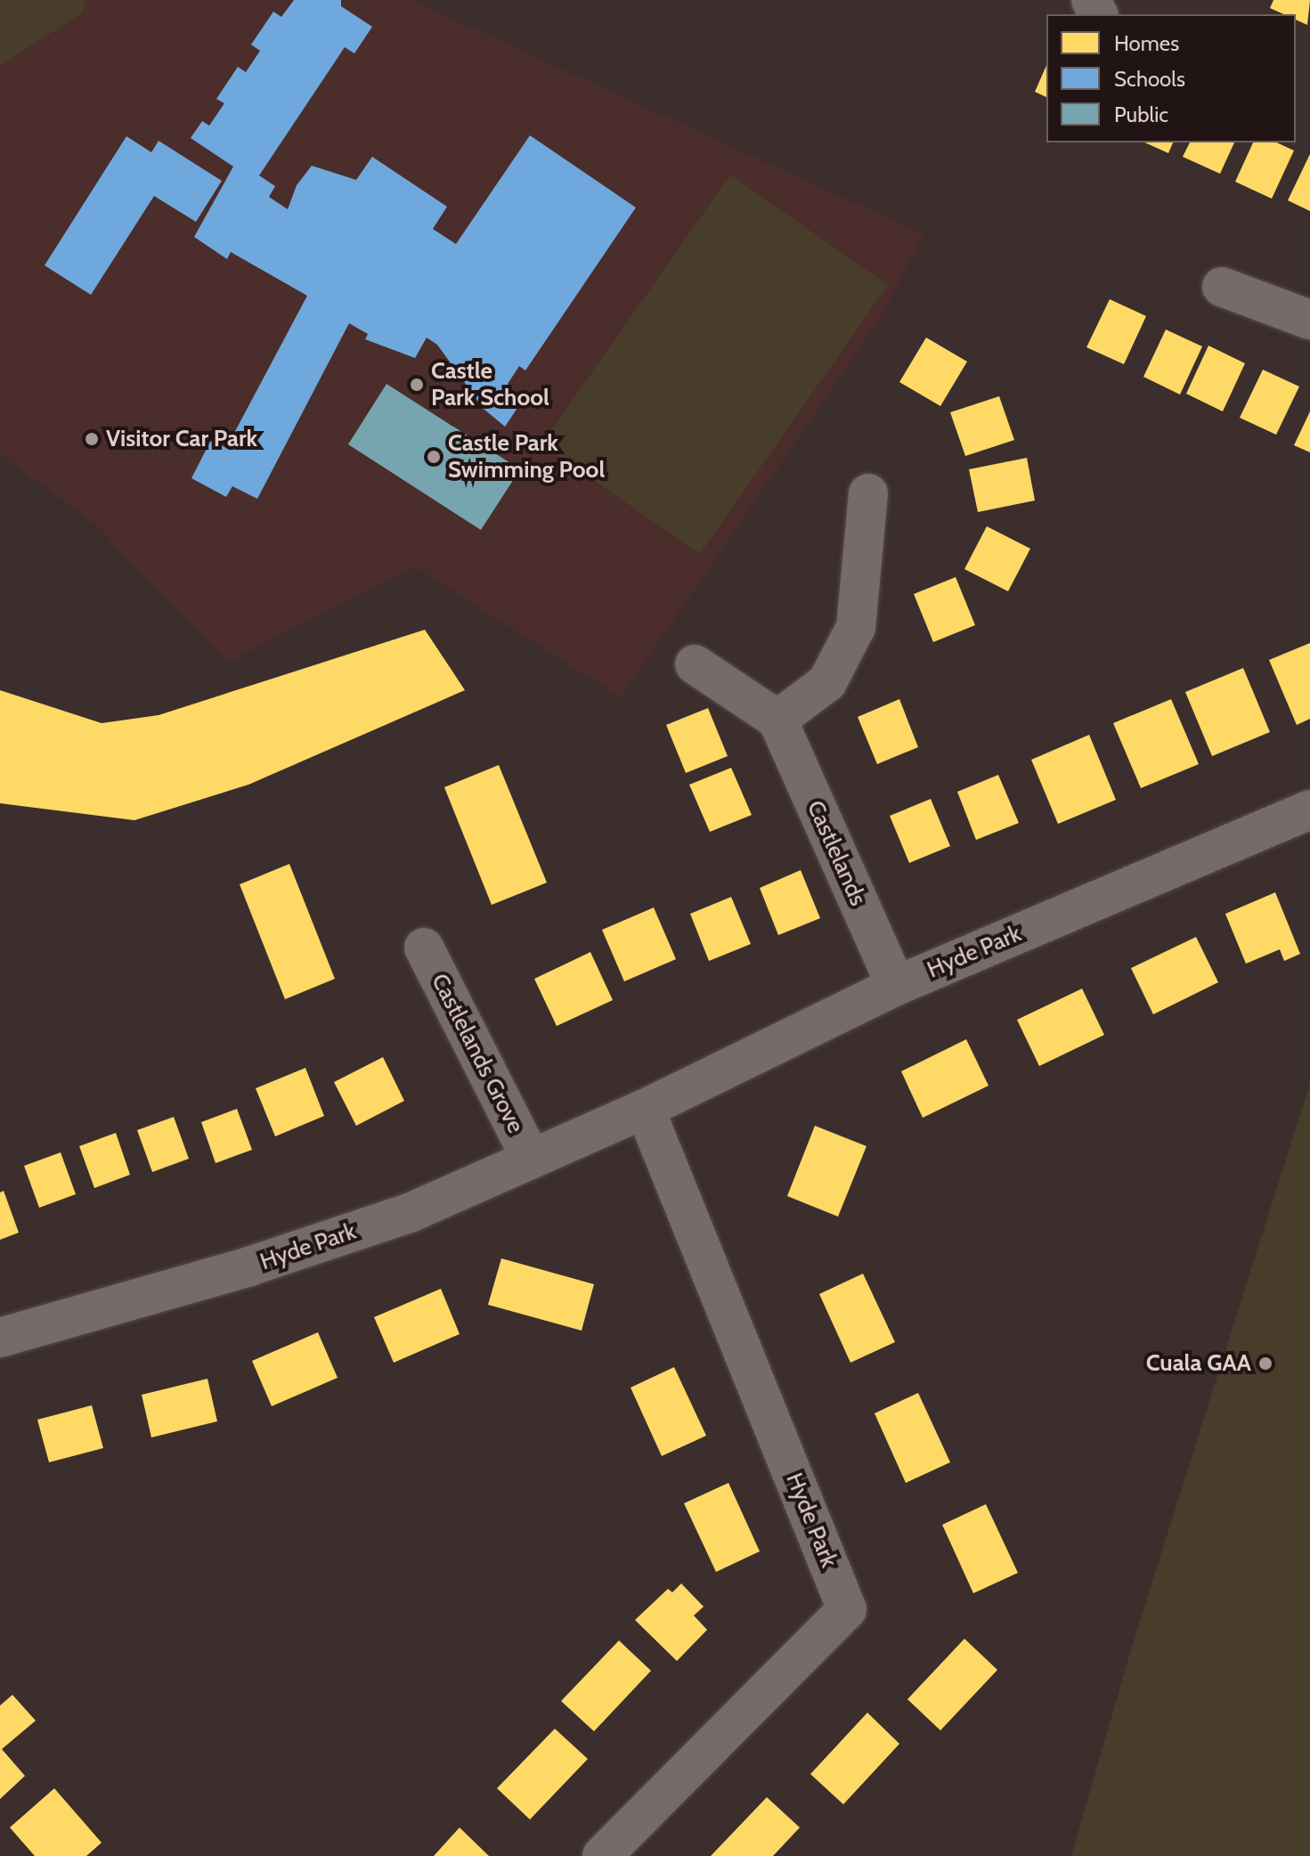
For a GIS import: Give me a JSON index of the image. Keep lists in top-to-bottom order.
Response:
{
  "streets": {
    "street": ["Castlelands", "Hyde Park", "Castlelands Grove"]
  },
  "crossings": [
    ["Castlelands", "Hyde Park"],
    ["Hyde Park", "Castlelands Grove"]
  ],
  "places": [
    "Castle Park School",
    "Visitor Car Park",
    "Castle Park Swimming Pool",
    "Cuala GAA"
  ],
  "legend": ["Homes", "Schools", "Public"]
}
